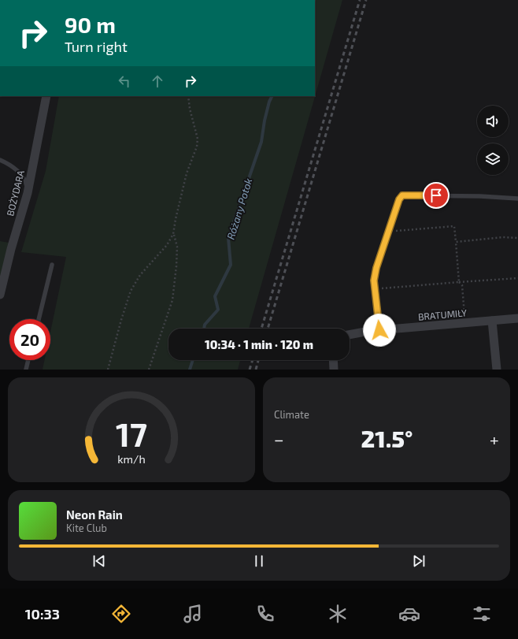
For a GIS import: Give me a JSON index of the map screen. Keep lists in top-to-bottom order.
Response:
{
  "streets": {
    "street": ["BOŻYDARA", "BRATUMIŁY"]
  },
  "water": ["Różany Potok"],
  "page": {
    "turn": ["90 m", "Turn right"],
    "limit": "20",
    "trip": "10:34 · 1 min · 120 m",
    "tile": "Climate",
    "heat": ["−", "21.5°", "+"],
    "song": ["Neon Rain", "Kite Club"],
    "tabs": "10:33",
    "gauge": ["17", "km/h"]
  }
}
